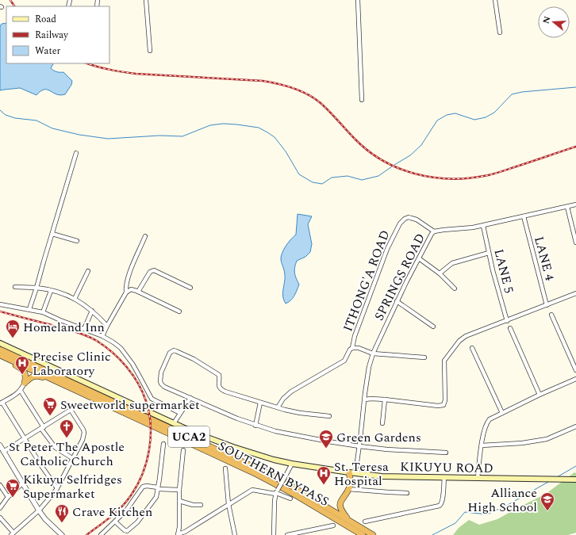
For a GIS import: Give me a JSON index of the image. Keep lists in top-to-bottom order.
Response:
{
  "streets": {
    "highway": ["UCA2", "SOUTHERN BYPASS"],
    "main road": ["KIKUYU ROAD"],
    "street": [
      "LANE 4",
      "LANE 5",
      "SPRINGS ROAD",
      "ITHONG'A ROAD"
    ]
  },
  "crossings": [
    ["LANE 4", "SPRINGS ROAD"],
    ["LANE 5", "SPRINGS ROAD"],
    ["SPRINGS ROAD", "ITHONG'A ROAD"],
    ["SPRINGS ROAD", "KIKUYU ROAD"]
  ],
  "places": {
    "hotel": ["Homeland Inn"],
    "hospital": ["Precise Clinic Laboratory", "St. Teresa Hospital"],
    "supermarket": ["Sweetworld supermarket", "Kikuyu Selfridges Supermarket"],
    "church": ["St Peter The Apostle Catholic Church"],
    "school or university": ["Green Gardens", "Alliance High School"],
    "restaurant": ["Crave Kitchen"]
  },
  "legend": ["Road", "Railway", "Water"],
  "north": "left"
}
